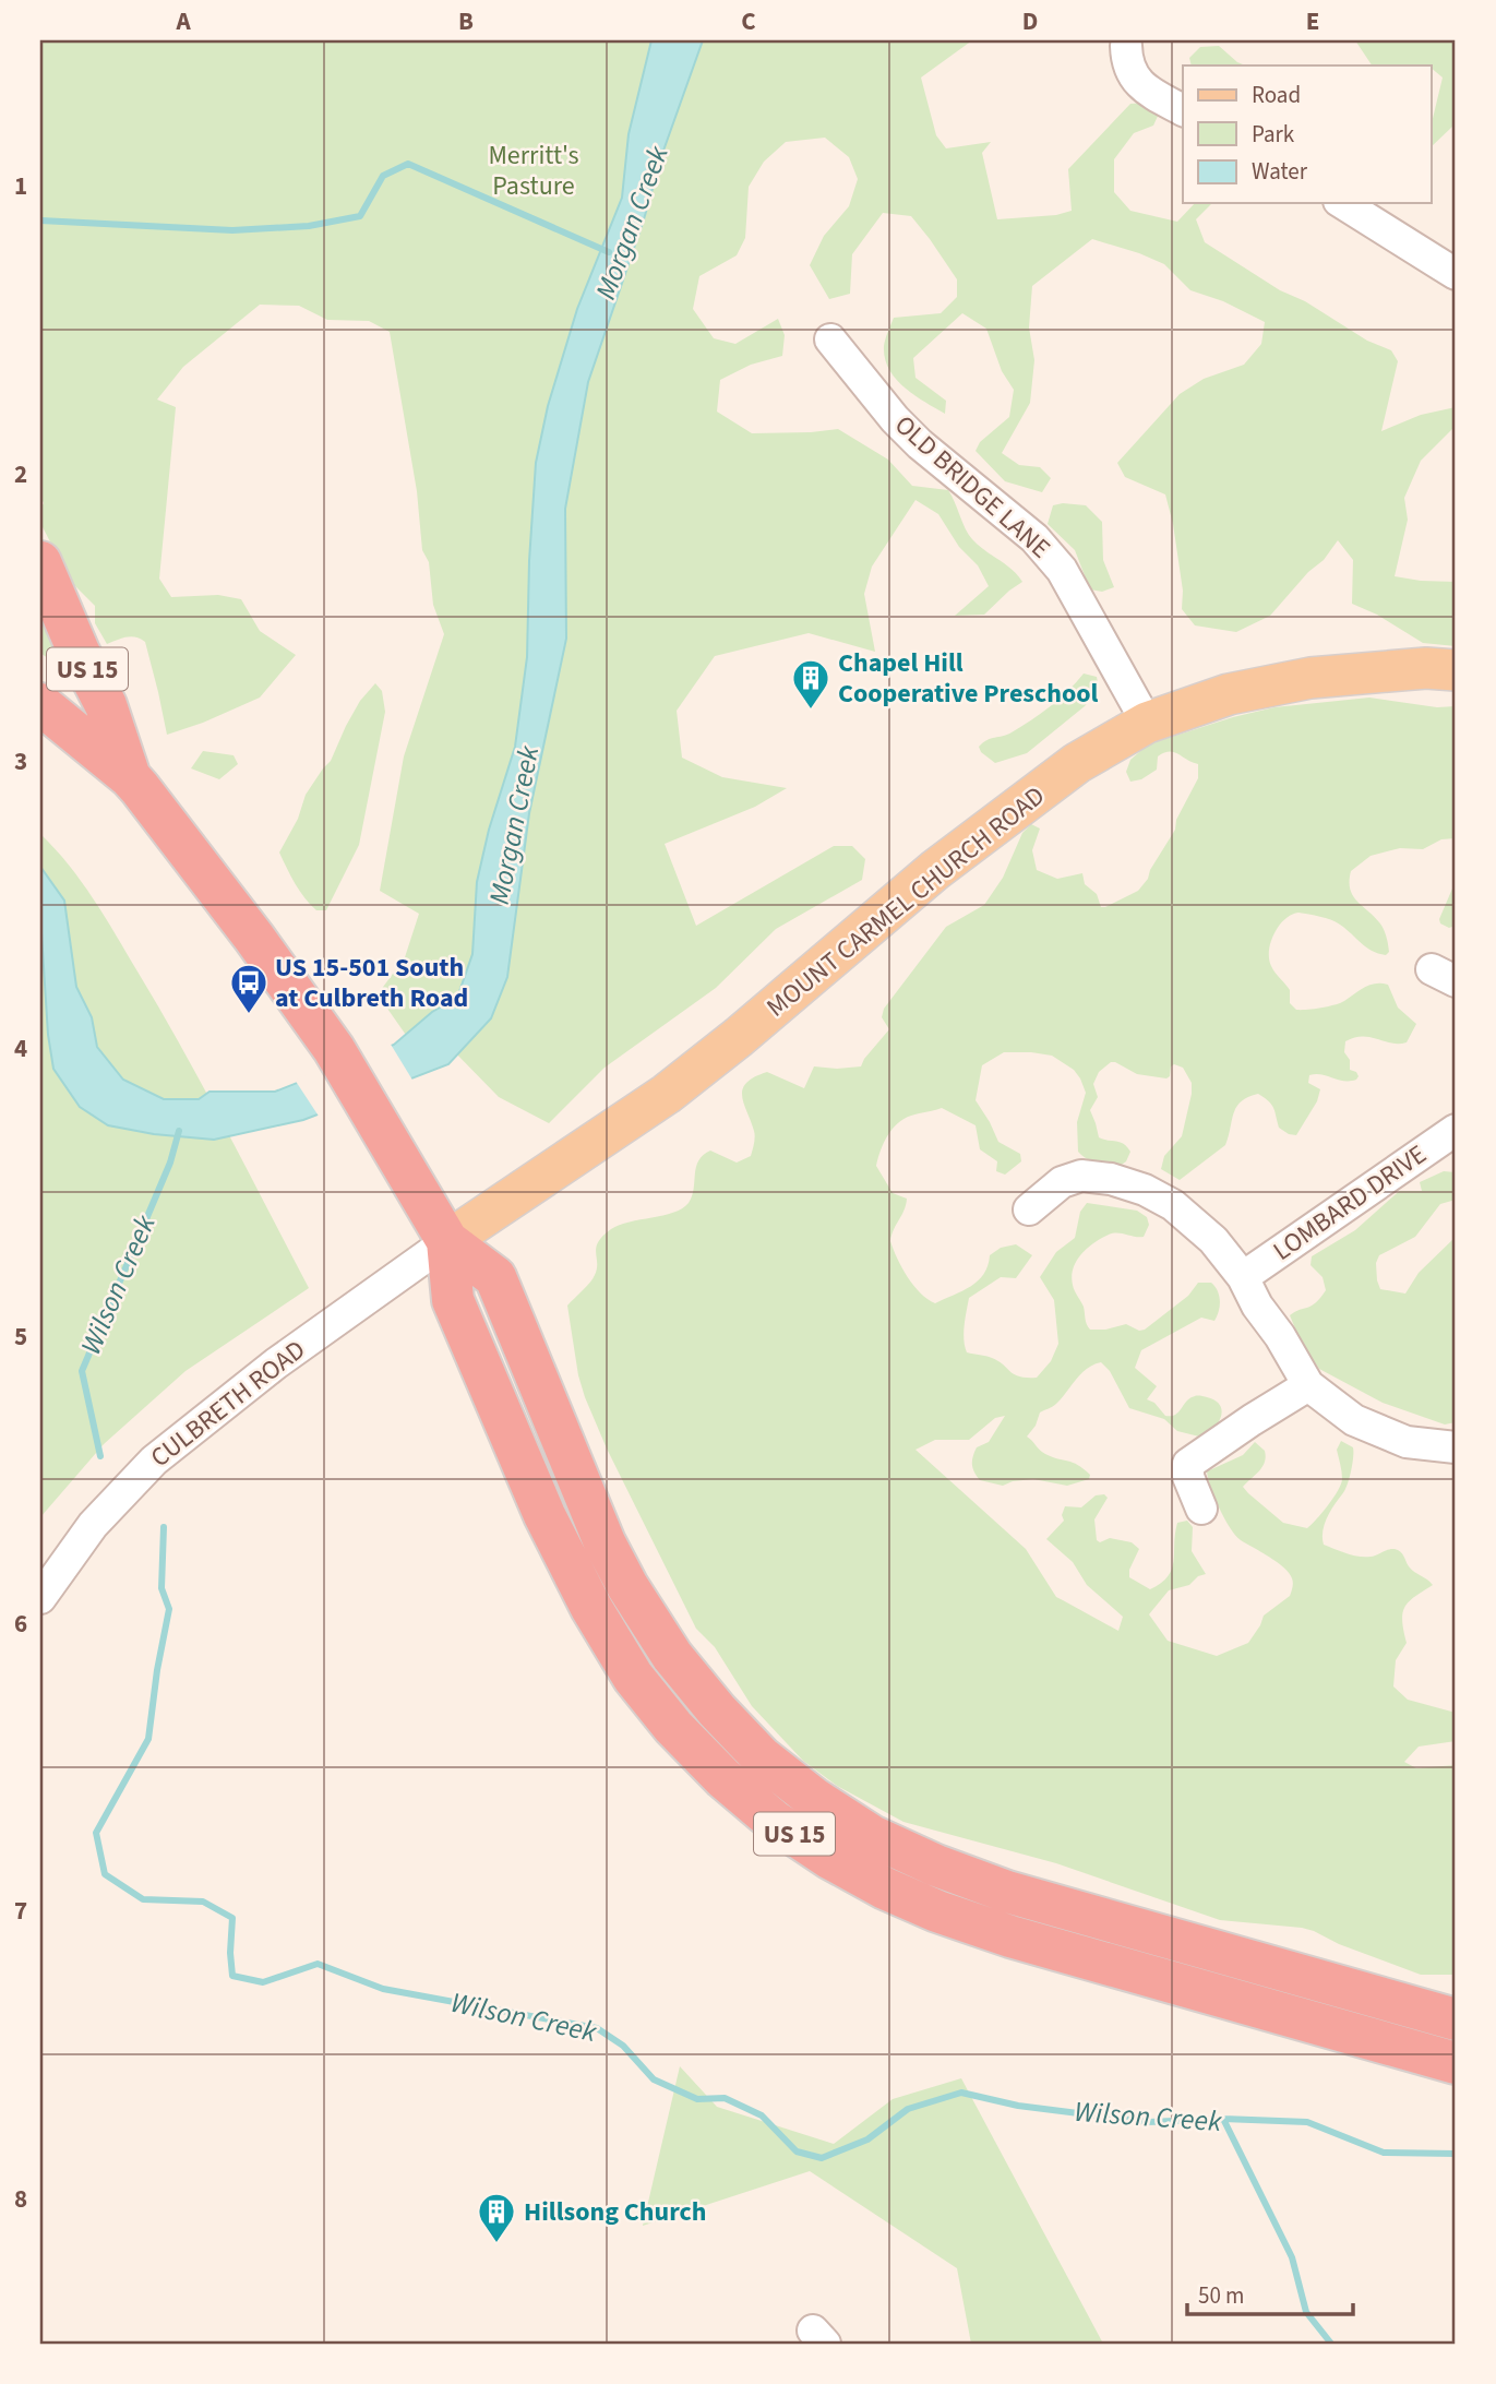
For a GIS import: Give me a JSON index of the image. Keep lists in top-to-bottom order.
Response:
{
  "streets": {
    "highway": ["US 15"],
    "main road": ["MOUNT CARMEL CHURCH ROAD"],
    "street": ["OLD BRIDGE LANE", "LOMBARD DRIVE", "CULBRETH ROAD"]
  },
  "crossings": [
    ["OLD BRIDGE LANE", "MOUNT CARMEL CHURCH ROAD"],
    ["US 15", "MOUNT CARMEL CHURCH ROAD"],
    ["US 15", "CULBRETH ROAD"],
    ["MOUNT CARMEL CHURCH ROAD", "CULBRETH ROAD"]
  ],
  "water": ["Morgan Creek", "Wilson Creek"],
  "parks": ["Merritt's Pasture"],
  "places": {
    "building": ["Chapel Hill Cooperative Preschool", "Hillsong Church"],
    "bus stop": ["US 15-501 South at Culbreth Road"]
  },
  "legend": ["Road", "Park", "Water"],
  "scale_bar": "50 m",
  "grid": {
    "columns": [
      "A",
      "B",
      "C",
      "D",
      "E"
    ],
    "rows": [
      "1",
      "2",
      "3",
      "4",
      "5",
      "6",
      "7",
      "8"
    ]
  }
}
